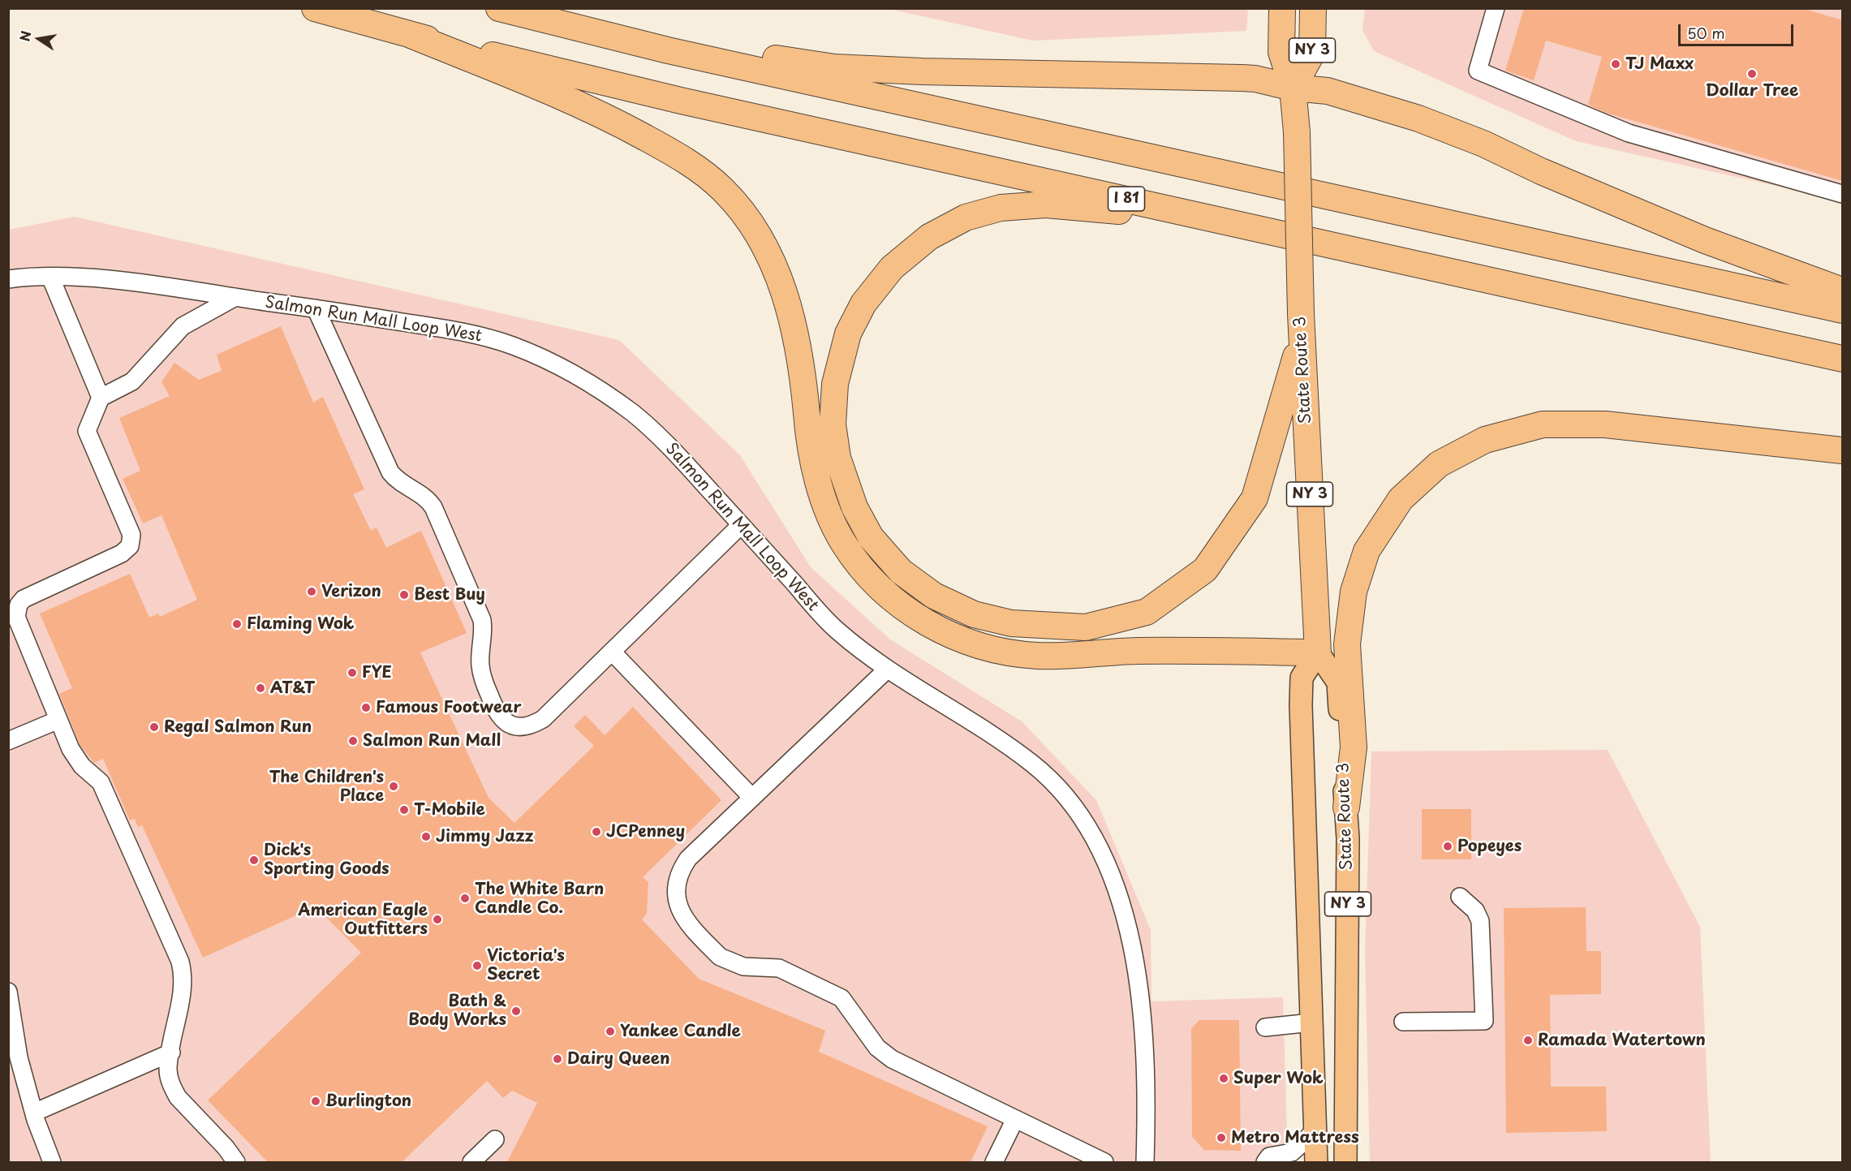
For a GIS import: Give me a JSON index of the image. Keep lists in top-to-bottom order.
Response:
{
  "streets": {
    "highway": ["NY 3", "I 81", "State Route 3"],
    "lane": ["Salmon Run Mall Loop West"]
  },
  "crossings": [
    ["NY 3", "State Route 3"]
  ],
  "places": [
    "TJ Maxx",
    "Dollar Tree",
    "Verizon",
    "Best Buy",
    "Flaming Wok",
    "FYE",
    "AT&T",
    "Famous Footwear",
    "Regal Salmon Run",
    "Salmon Run Mall",
    "The Children's Place",
    "T-Mobile",
    "JCPenney",
    "Jimmy Jazz",
    "Popeyes",
    "Dick's Sporting Goods",
    "The White Barn Candle Co.",
    "American Eagle Outfitters",
    "Victoria's Secret",
    "Bath & Body Works",
    "Yankee Candle",
    "Ramada Watertown",
    "Dairy Queen",
    "Super Wok",
    "Burlington",
    "Metro Mattress"
  ],
  "scale_bar": "50 m",
  "north": "left"
}
